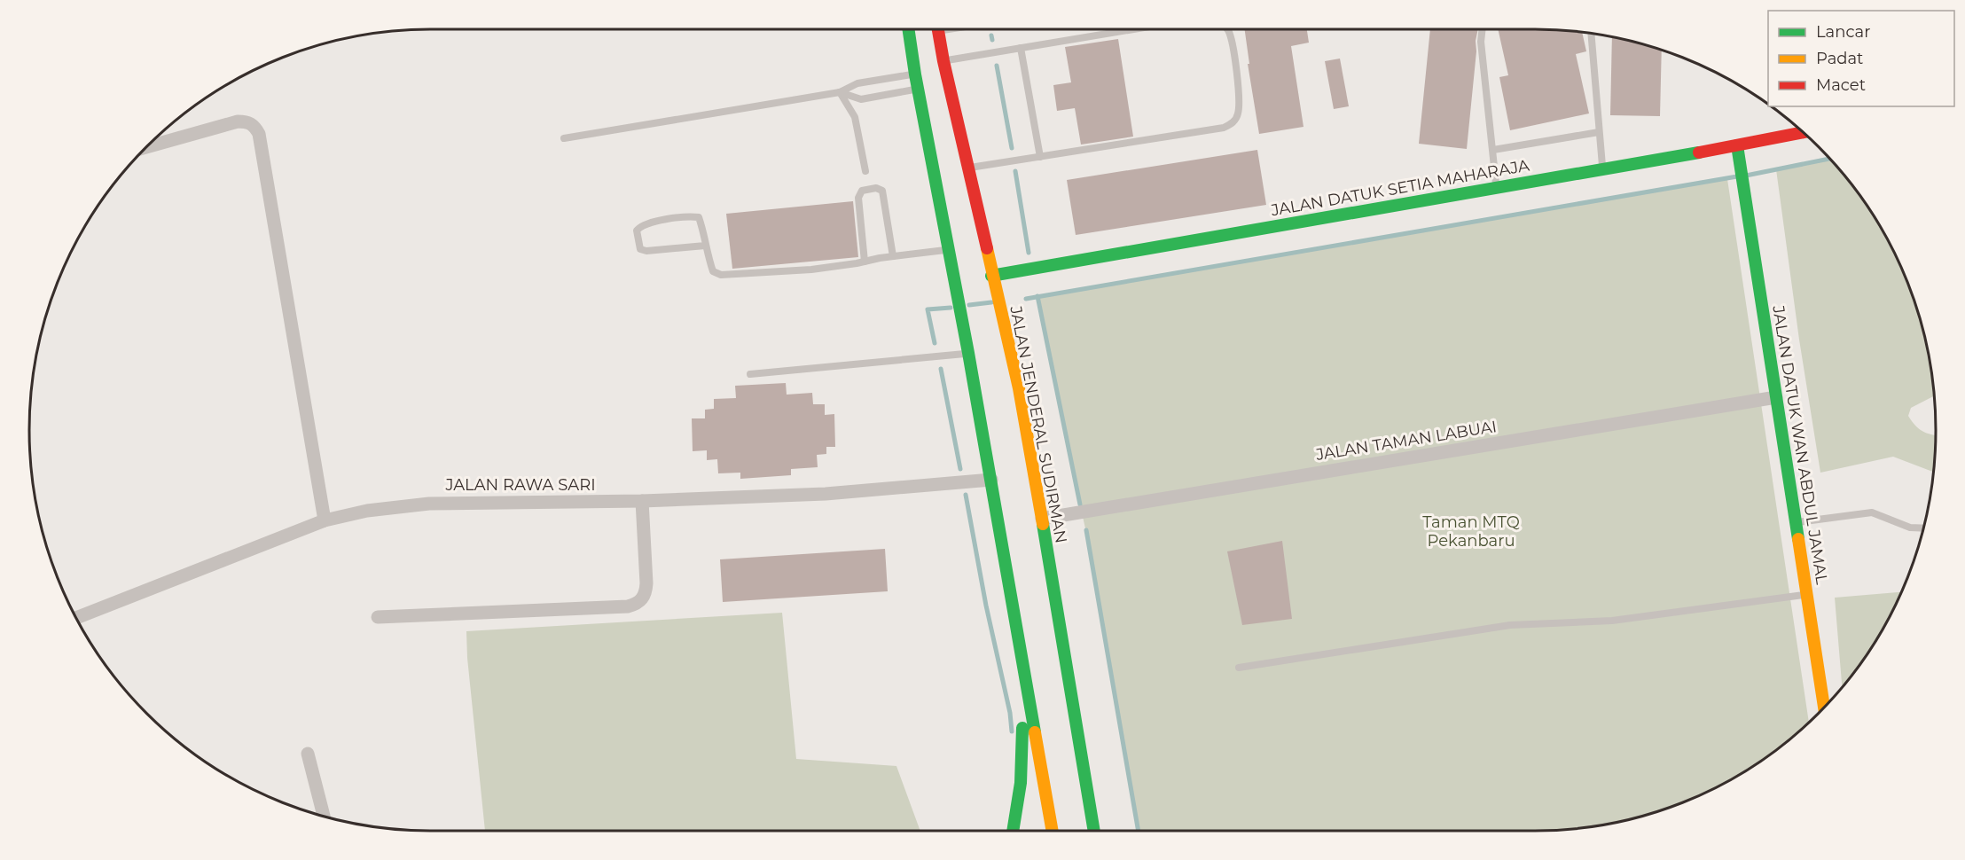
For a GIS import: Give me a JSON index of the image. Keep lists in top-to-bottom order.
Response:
{
  "streets": {
    "main road": ["JALAN DATUK SETIA MAHARAJA", "JALAN JENDERAL SUDIRMAN", "JALAN DATUK WAN ABDUL JAMAL"],
    "street": ["JALAN TAMAN LABUAI", "JALAN RAWA SARI"]
  },
  "crossings": [
    ["JALAN DATUK SETIA MAHARAJA", "JALAN JENDERAL SUDIRMAN"],
    ["JALAN DATUK SETIA MAHARAJA", "JALAN DATUK WAN ABDUL JAMAL"],
    ["JALAN JENDERAL SUDIRMAN", "JALAN TAMAN LABUAI"],
    ["JALAN TAMAN LABUAI", "JALAN DATUK WAN ABDUL JAMAL"]
  ],
  "parks": ["Taman MTQ Pekanbaru"],
  "legend": ["Lancar", "Padat", "Macet"]
}
